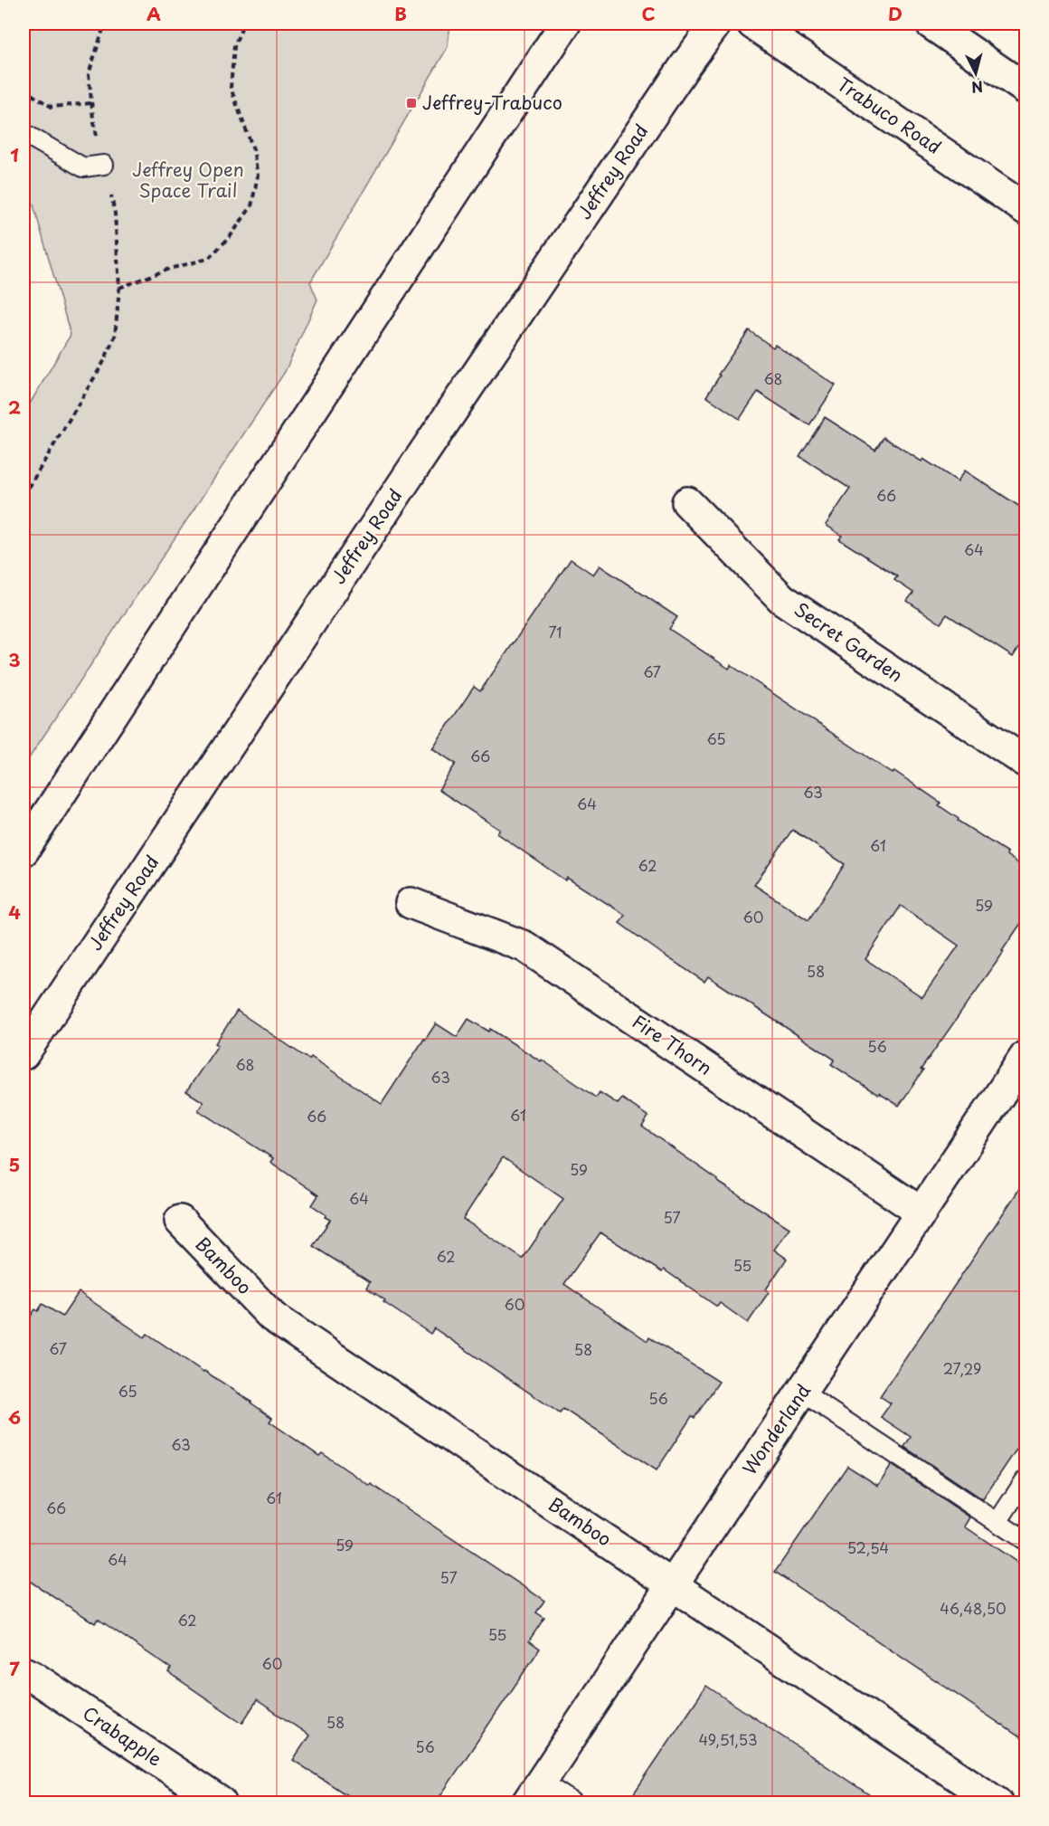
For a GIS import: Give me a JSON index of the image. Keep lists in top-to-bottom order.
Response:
{
  "streets": {
    "street": [
      "Trabuco Road",
      "Jeffrey Road",
      "Secret Garden",
      "Fire Thorn",
      "Bamboo",
      "Wonderland",
      "Crabapple"
    ]
  },
  "crossings": [
    ["Fire Thorn", "Wonderland"],
    ["Bamboo", "Wonderland"]
  ],
  "parks": ["Jeffrey Open Space Trail"],
  "places": {
    "transit": ["Jeffrey-Trabuco"]
  },
  "house_numbers": [
    "68",
    "66",
    "64",
    "71",
    "67",
    "65",
    "66",
    "63",
    "64",
    "61",
    "62",
    "59",
    "60",
    "58",
    "56",
    "68",
    "63",
    "61",
    "66",
    "59",
    "64",
    "57",
    "62",
    "55",
    "60",
    "67",
    "58",
    "27,29",
    "65",
    "56",
    "63",
    "61",
    "66",
    "59",
    "52,54",
    "64",
    "57",
    "46,48,50",
    "62",
    "55",
    "60",
    "58",
    "49,51,53",
    "56"
  ],
  "north": "bottom",
  "grid": {
    "columns": [
      "A",
      "B",
      "C",
      "D"
    ],
    "rows": [
      "1",
      "2",
      "3",
      "4",
      "5",
      "6",
      "7"
    ]
  }
}
